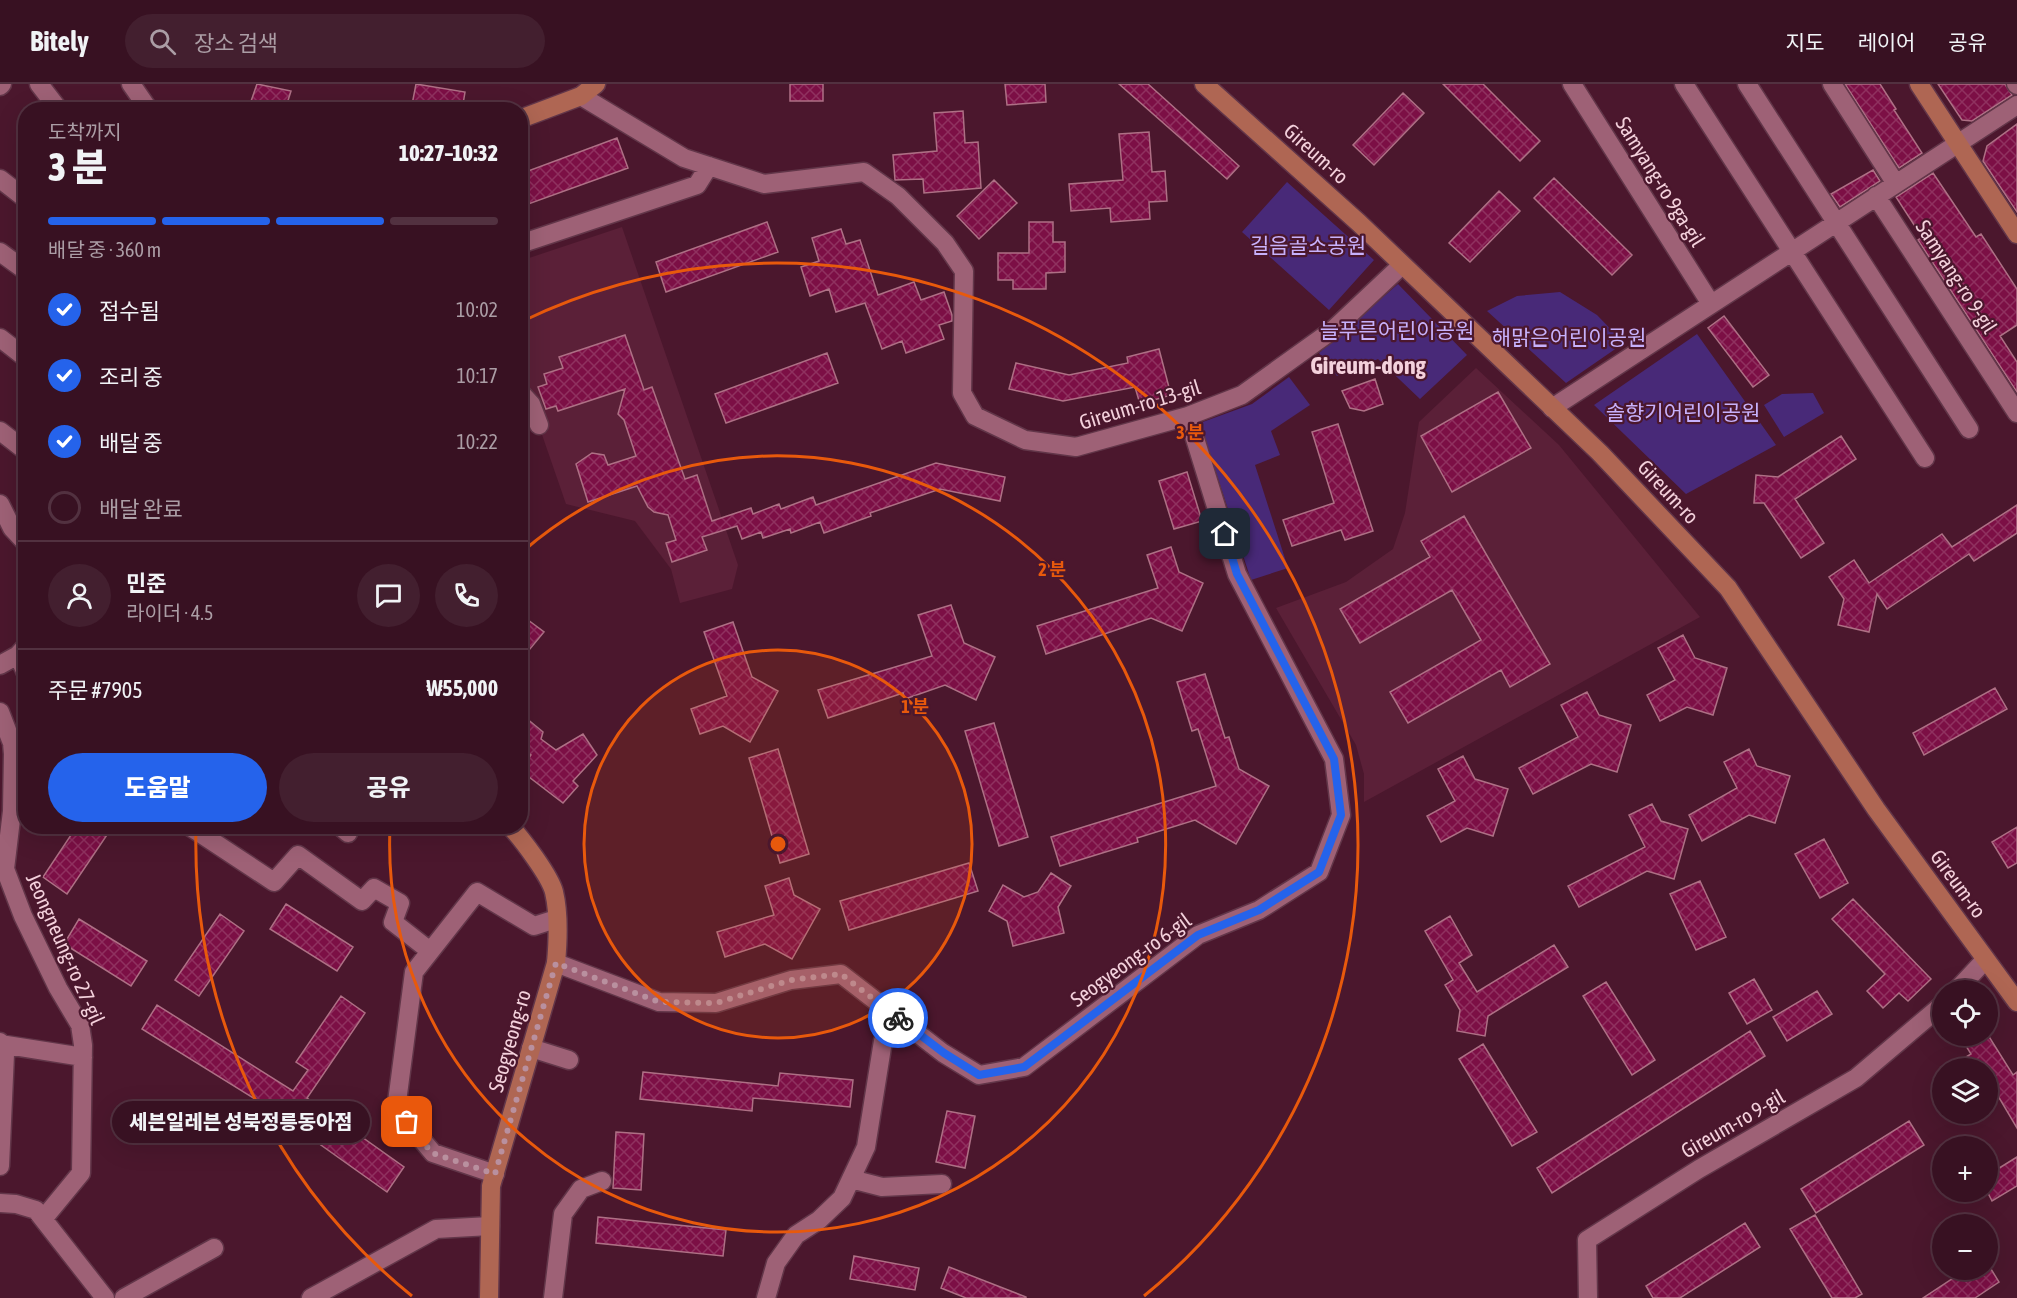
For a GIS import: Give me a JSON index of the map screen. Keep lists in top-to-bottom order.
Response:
{
  "streets": {
    "street": [
      "Gireum-ro",
      "Samyang-ro 9ga-gil",
      "Samyang-ro 9-gil",
      "Gireum-ro 13-gil",
      "Jeongneung-ro 27-gil",
      "Seogyeong-ro 6-gil",
      "Seogyeong-ro",
      "Gireum-ro 9-gil"
    ]
  },
  "crossings": [
    ["Gireum-ro", "Gireum-ro 13-gil"],
    ["Gireum-ro 13-gil", "Seogyeong-ro 6-gil"],
    ["Seogyeong-ro 6-gil", "Seogyeong-ro"]
  ],
  "districts": ["Gireum-dong"],
  "parks": [
    "길음골소공원",
    "늘푸른어린이공원",
    "해맑은어린이공원",
    "솔향기어린이공원"
  ],
  "places": ["세븐일레븐 성북정릉동아점"],
  "page": {
    "header": "Bitely",
    "search": "장소 검색",
    "nav": ["지도", "레이어", "공유"],
    "heading": ["3 분", "도착까지", "10:27–10:32"],
    "panel": [
      "민준",
      "라이더 · 4.5",
      "주문 #7905",
      "₩55,000"
    ],
    "bar": "배달 중 · 360 m",
    "list": [
      ["접수됨", "10:02"],
      ["조리 중", "10:17"],
      ["배달 중", "10:22"],
      "배달 완료"
    ],
    "buttons": ["도움말", "공유"],
    "map_buttons": ["+", "−"],
    "bubble": "세븐일레븐 성북정릉동아점"
  },
  "rings": ["3 분", "2 분", "1 분"]
}
